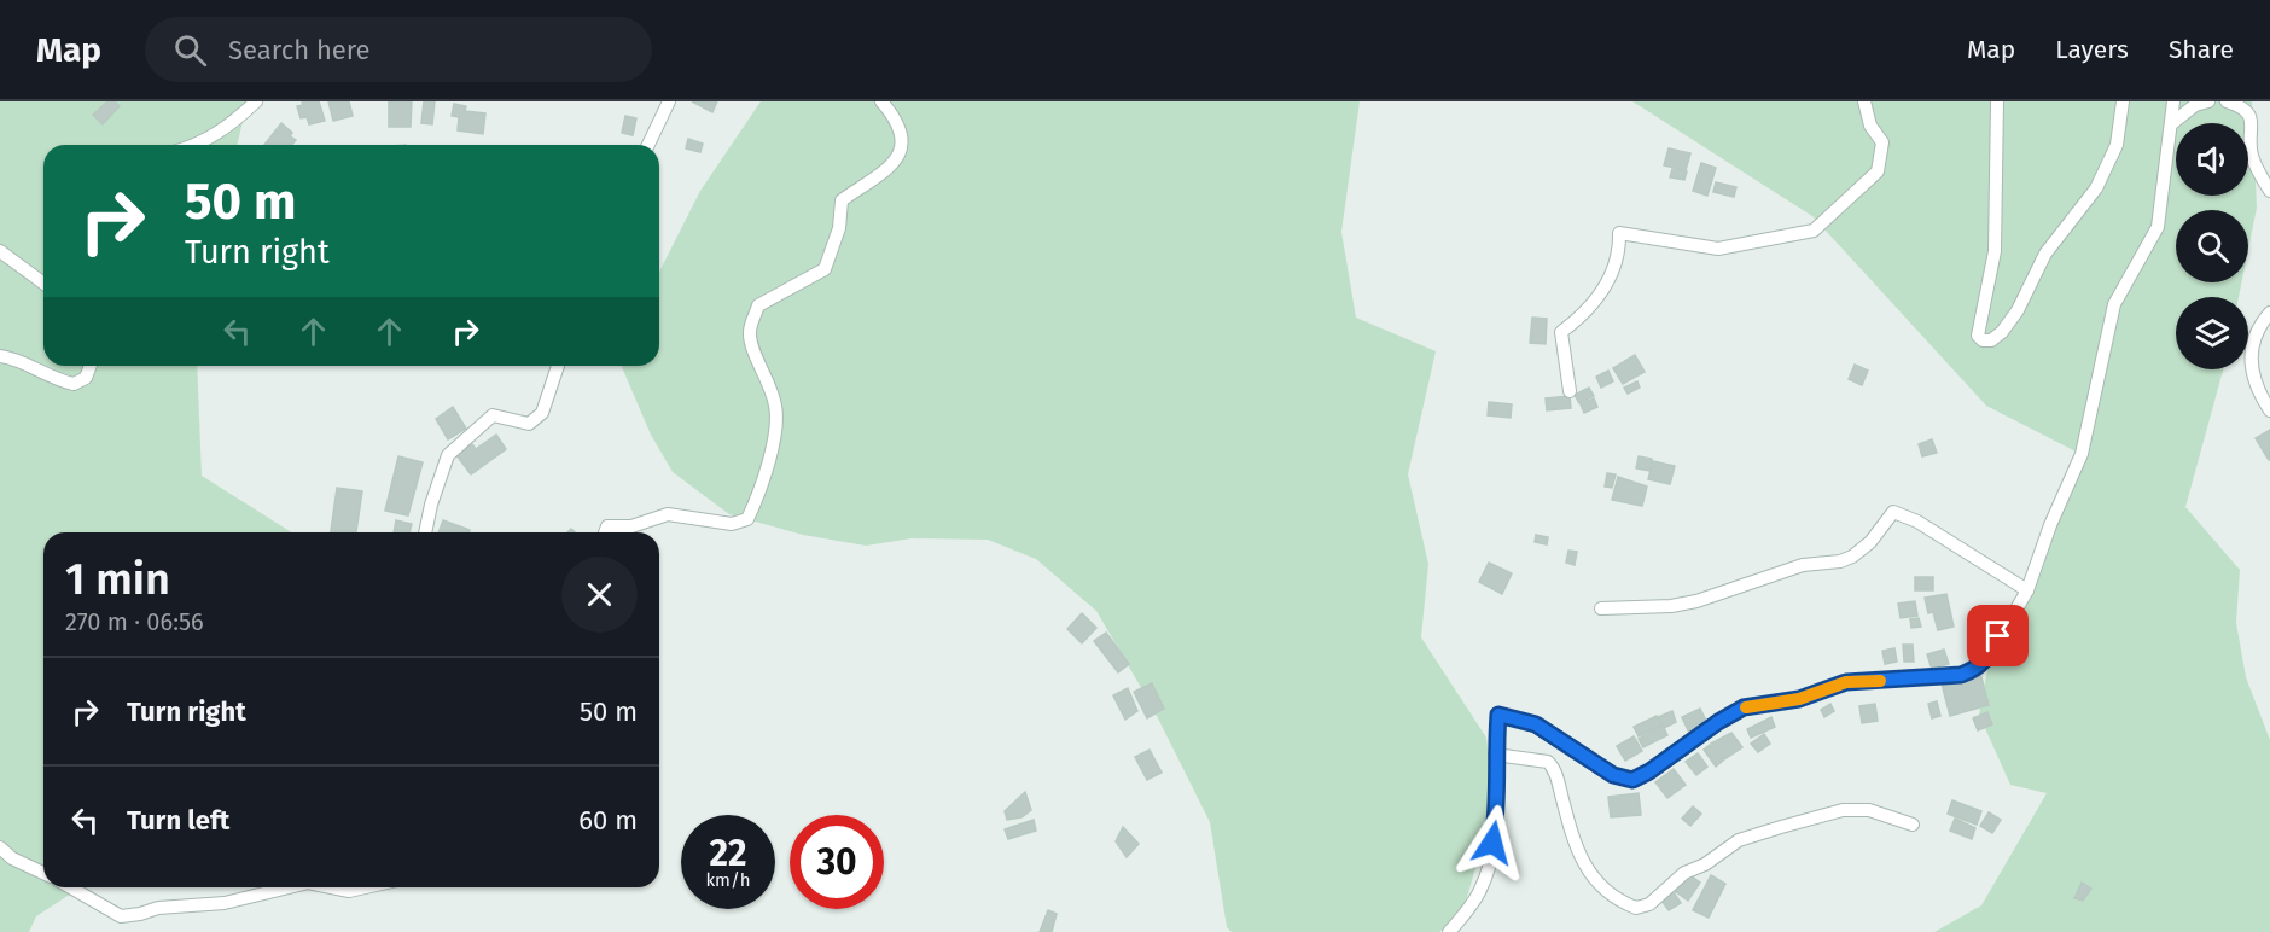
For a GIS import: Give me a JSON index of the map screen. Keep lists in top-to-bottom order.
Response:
{
  "page": {
    "header": "Map",
    "search": "Search here",
    "nav": ["Map", "Layers", "Share"],
    "turn": ["50 m", "Turn right"],
    "heading": ["1 min", "270 m · 06:56"],
    "list": [
      {
        "name": "Turn right",
        "value": "50 m"
      },
      {
        "name": "Turn left",
        "value": "60 m"
      }
    ],
    "speed": "22 km/h",
    "limit": "30"
  }
}
